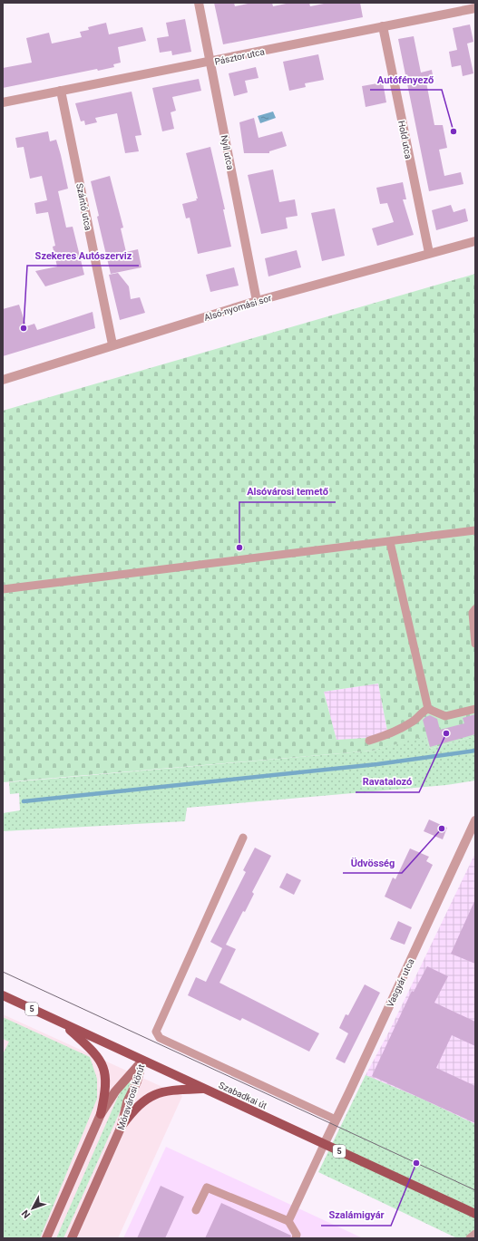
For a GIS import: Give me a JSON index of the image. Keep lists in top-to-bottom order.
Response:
{
  "streets": {
    "main road": ["5", "Szabadkai út", "Móravárosi körút"],
    "street": [
      "Pásztor utca",
      "Hold utca",
      "Nyíl utca",
      "Szántó utca",
      "Alsó-nyomási sor",
      "Vasgyár utca"
    ]
  },
  "crossings": [
    ["Pásztor utca", "Hold utca"],
    ["Pásztor utca", "Nyíl utca"],
    ["Pásztor utca", "Szántó utca"],
    ["Hold utca", "Alsó-nyomási sor"],
    ["Nyíl utca", "Alsó-nyomási sor"],
    ["Szántó utca", "Alsó-nyomási sor"],
    ["Vasgyár utca", "Szabadkai út"],
    ["Szabadkai út", "Móravárosi körút"]
  ],
  "places": [
    "Autófényező",
    "Szekeres Autószerviz",
    "Alsóvárosi temető",
    "Ravatalozó",
    "Üdvösség",
    "Szalámigyár"
  ],
  "north": "bottom left"
}
